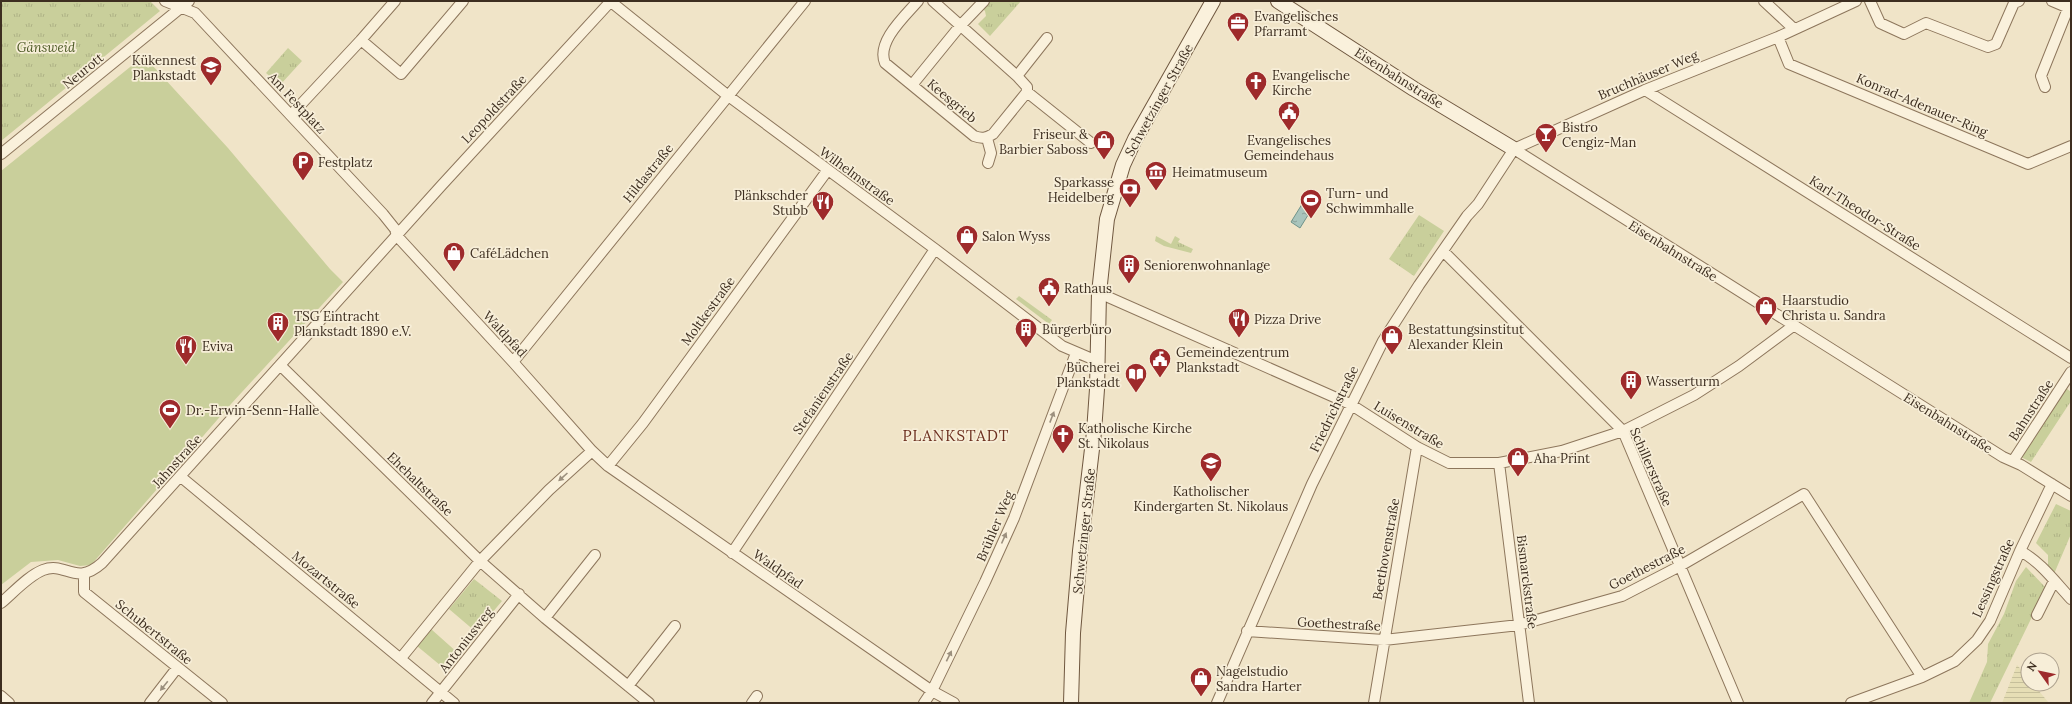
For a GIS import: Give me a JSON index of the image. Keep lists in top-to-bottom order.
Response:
{
  "streets": {
    "street": [
      "Neurott",
      "Bruchhäuser Weg",
      "Eisenbahnstraße",
      "Schwetzinger Straße",
      "Keesgrieb",
      "Am Festplatz",
      "Konrad-Adenauer-Ring",
      "Leopoldstraße",
      "Hildastraße",
      "Wilhelmstraße",
      "Karl-Theodor-Straße",
      "Moltkestraße",
      "Waldpfad",
      "Stefanienstraße",
      "Friedrichstraße",
      "Bahnstraße",
      "Luisenstraße",
      "Jahnstraße",
      "Schillerstraße",
      "Ehehaltstraße",
      "Brühler Weg",
      "Beethovenstraße",
      "Goethestraße",
      "Lessingstraße",
      "Mozartstraße",
      "Bismarckstraße",
      "Schubertstraße",
      "Antoniusweg"
    ]
  },
  "crossings": [
    ["Neurott", "Am Festplatz"],
    ["Bruchhäuser Weg", "Eisenbahnstraße"],
    ["Bruchhäuser Weg", "Konrad-Adenauer-Ring"],
    ["Bruchhäuser Weg", "Karl-Theodor-Straße"],
    ["Bruchhäuser Weg", "Friedrichstraße"],
    ["Eisenbahnstraße", "Friedrichstraße"],
    ["Eisenbahnstraße", "Bahnstraße"],
    ["Eisenbahnstraße", "Luisenstraße"],
    ["Eisenbahnstraße", "Lessingstraße"],
    ["Schwetzinger Straße", "Wilhelmstraße"],
    ["Schwetzinger Straße", "Luisenstraße"],
    ["Am Festplatz", "Leopoldstraße"],
    ["Am Festplatz", "Waldpfad"],
    ["Am Festplatz", "Jahnstraße"],
    ["Leopoldstraße", "Wilhelmstraße"],
    ["Leopoldstraße", "Waldpfad"],
    ["Leopoldstraße", "Jahnstraße"],
    ["Hildastraße", "Wilhelmstraße"],
    ["Hildastraße", "Waldpfad"],
    ["Wilhelmstraße", "Moltkestraße"],
    ["Wilhelmstraße", "Stefanienstraße"],
    ["Wilhelmstraße", "Brühler Weg"],
    ["Moltkestraße", "Waldpfad"],
    ["Waldpfad", "Stefanienstraße"],
    ["Waldpfad", "Jahnstraße"],
    ["Waldpfad", "Brühler Weg"],
    ["Friedrichstraße", "Luisenstraße"],
    ["Friedrichstraße", "Schillerstraße"],
    ["Friedrichstraße", "Goethestraße"],
    ["Luisenstraße", "Schillerstraße"],
    ["Luisenstraße", "Beethovenstraße"],
    ["Luisenstraße", "Bismarckstraße"],
    ["Jahnstraße", "Ehehaltstraße"],
    ["Jahnstraße", "Mozartstraße"],
    ["Jahnstraße", "Schubertstraße"],
    ["Schillerstraße", "Goethestraße"],
    ["Ehehaltstraße", "Antoniusweg"],
    ["Beethovenstraße", "Goethestraße"],
    ["Goethestraße", "Lessingstraße"],
    ["Goethestraße", "Bismarckstraße"],
    ["Mozartstraße", "Antoniusweg"]
  ],
  "one_way": ["Brühler Weg"],
  "districts": ["PLANKSTADT"],
  "parks": ["Gänsweid"],
  "places": {
    "office": ["Evangelisches Pfarramt"],
    "school or university": ["Kükennest Plankstadt", "Katholischer Kindergarten St. Nikolaus"],
    "church": ["Evangelische Kirche", "Katholische Kirche St. Nikolaus"],
    "public building": ["Evangelisches Gemeindehaus", "Rathaus", "Gemeindezentrum Plankstadt"],
    "bar": ["Bistro Cengiz-Man"],
    "shop": [
      "Friseur & Barbier Saboss",
      "Salon Wyss",
      "CaféLädchen",
      "Haarstudio Christa u. Sandra",
      "Bestattungsinstitut Alexander Klein",
      "Aha Print",
      "Nagelstudio Sandra Harter"
    ],
    "parking": ["Festplatz"],
    "museum": ["Heimatmuseum"],
    "bank": ["Sparkasse Heidelberg"],
    "sports": ["Turn- und Schwimmhalle", "Dr.-Erwin-Senn-Halle"],
    "restaurant": ["Plänkschder Stubb", "Pizza Drive", "Eviva"],
    "building": [
      "Seniorenwohnanlage",
      "TSG Eintracht Plankstadt 1890 e.V.",
      "Bürgerbüro",
      "Wasserturm"
    ],
    "library": ["Bücherei Plankstadt"]
  },
  "north": "top left"
}
